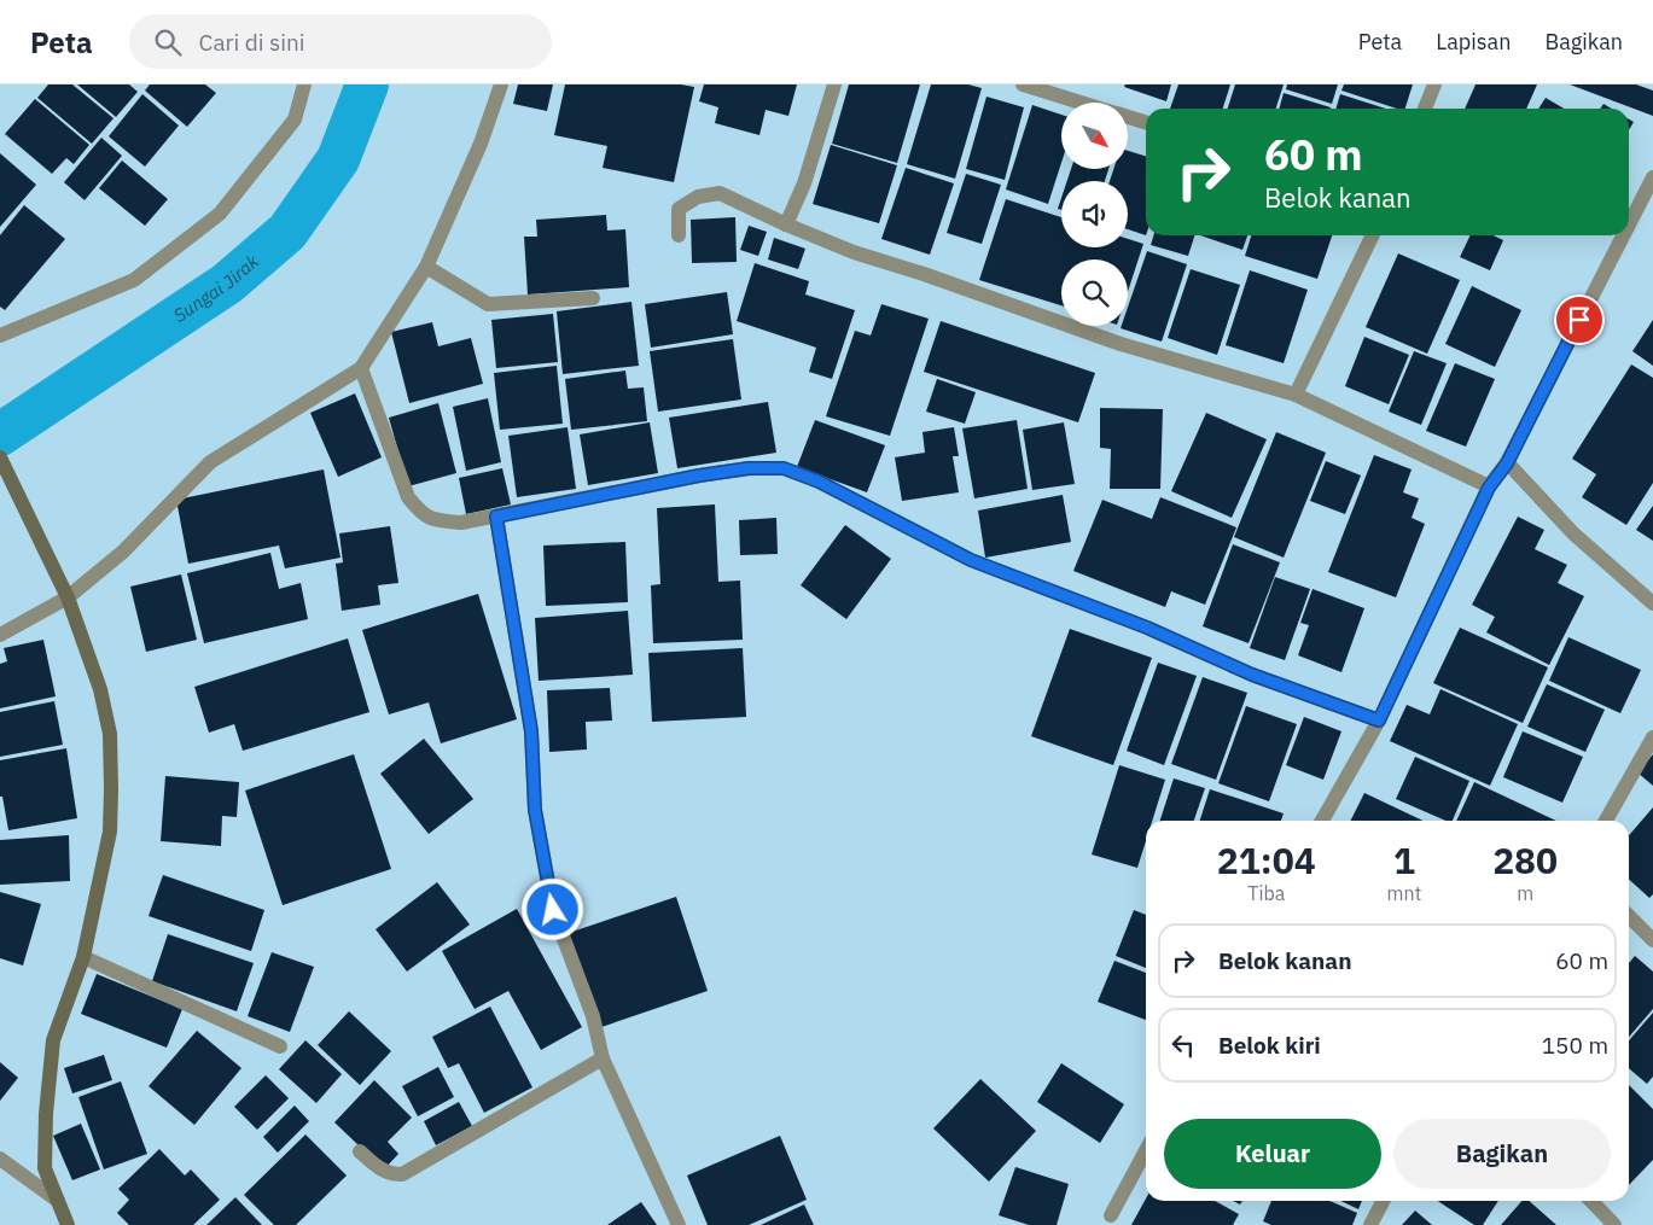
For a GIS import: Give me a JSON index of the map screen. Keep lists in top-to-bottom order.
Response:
{
  "water": ["Sungai Jirak"],
  "north": "bottom right",
  "page": {
    "header": "Peta",
    "search": "Cari di sini",
    "nav": ["Peta", "Lapisan", "Bagikan"],
    "turn": ["60 m", "Belok kanan"],
    "eta": [
      "21:04",
      "Tiba",
      "1",
      "mnt",
      "280",
      "m"
    ],
    "list": [
      {
        "name": "Belok kanan",
        "value": "60 m"
      },
      {
        "name": "Belok kiri",
        "value": "150 m"
      }
    ],
    "buttons": ["Keluar", "Bagikan"]
  }
}
